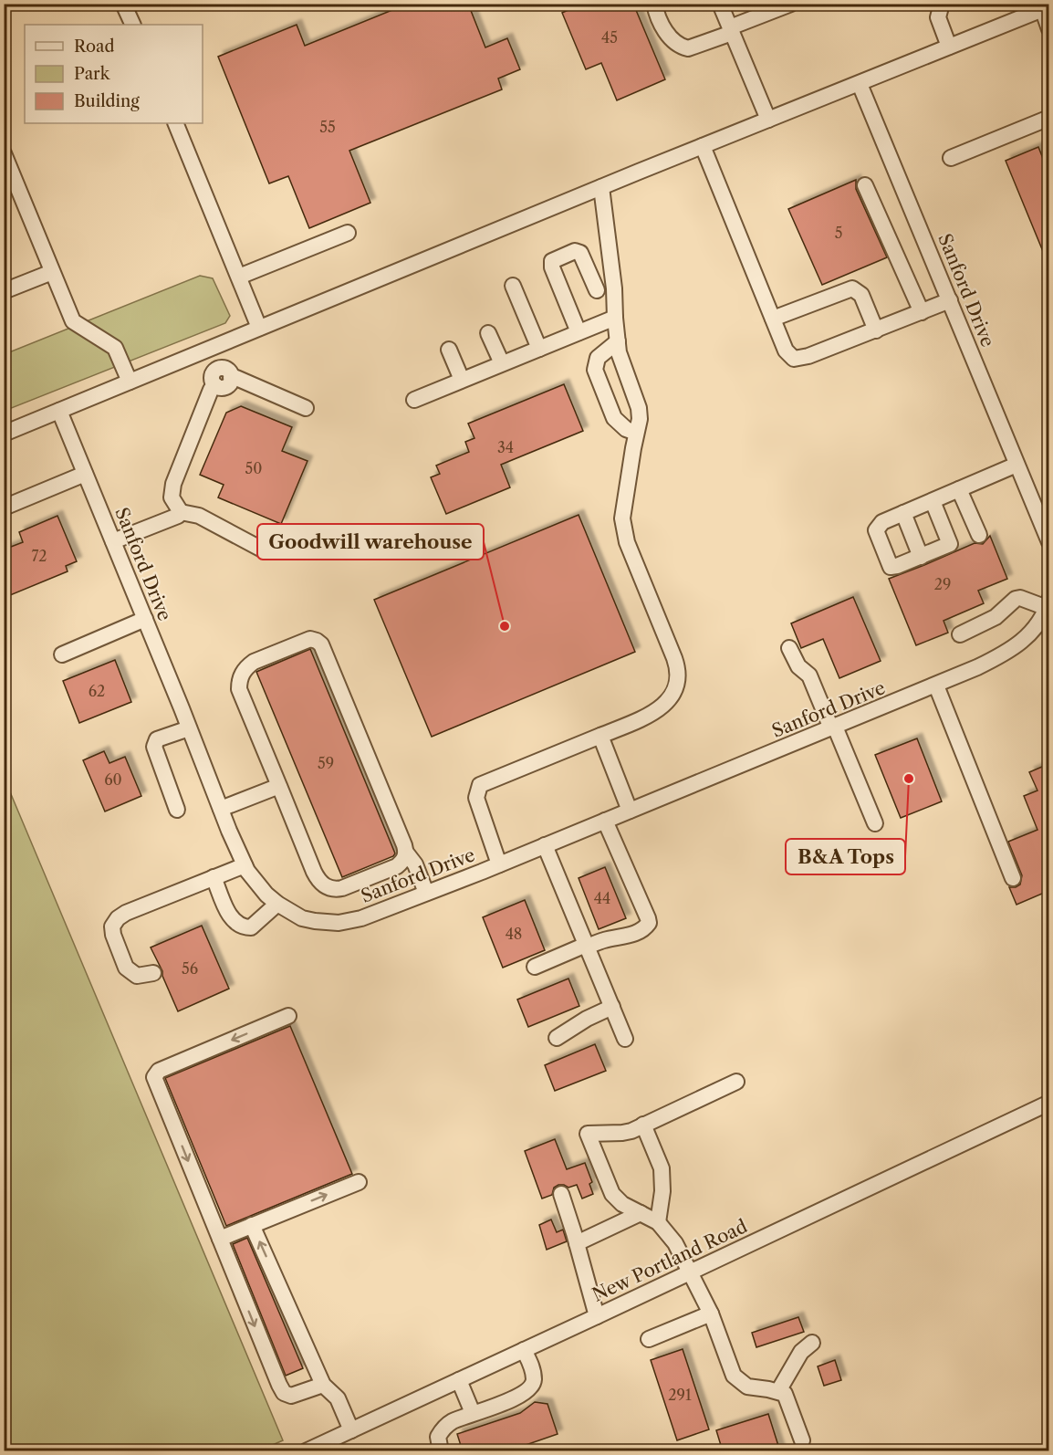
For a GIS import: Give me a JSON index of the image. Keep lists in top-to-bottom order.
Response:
{
  "streets": {
    "street": ["Sanford Drive", "New Portland Road"]
  },
  "places": ["Goodwill warehouse", "B&A Tops"],
  "house_numbers": [
    "45",
    "55",
    "5",
    "34",
    "50",
    "72",
    "29",
    "62",
    "59",
    "60",
    "44",
    "48",
    "56",
    "291"
  ],
  "legend": ["Road", "Park", "Building"]
}
